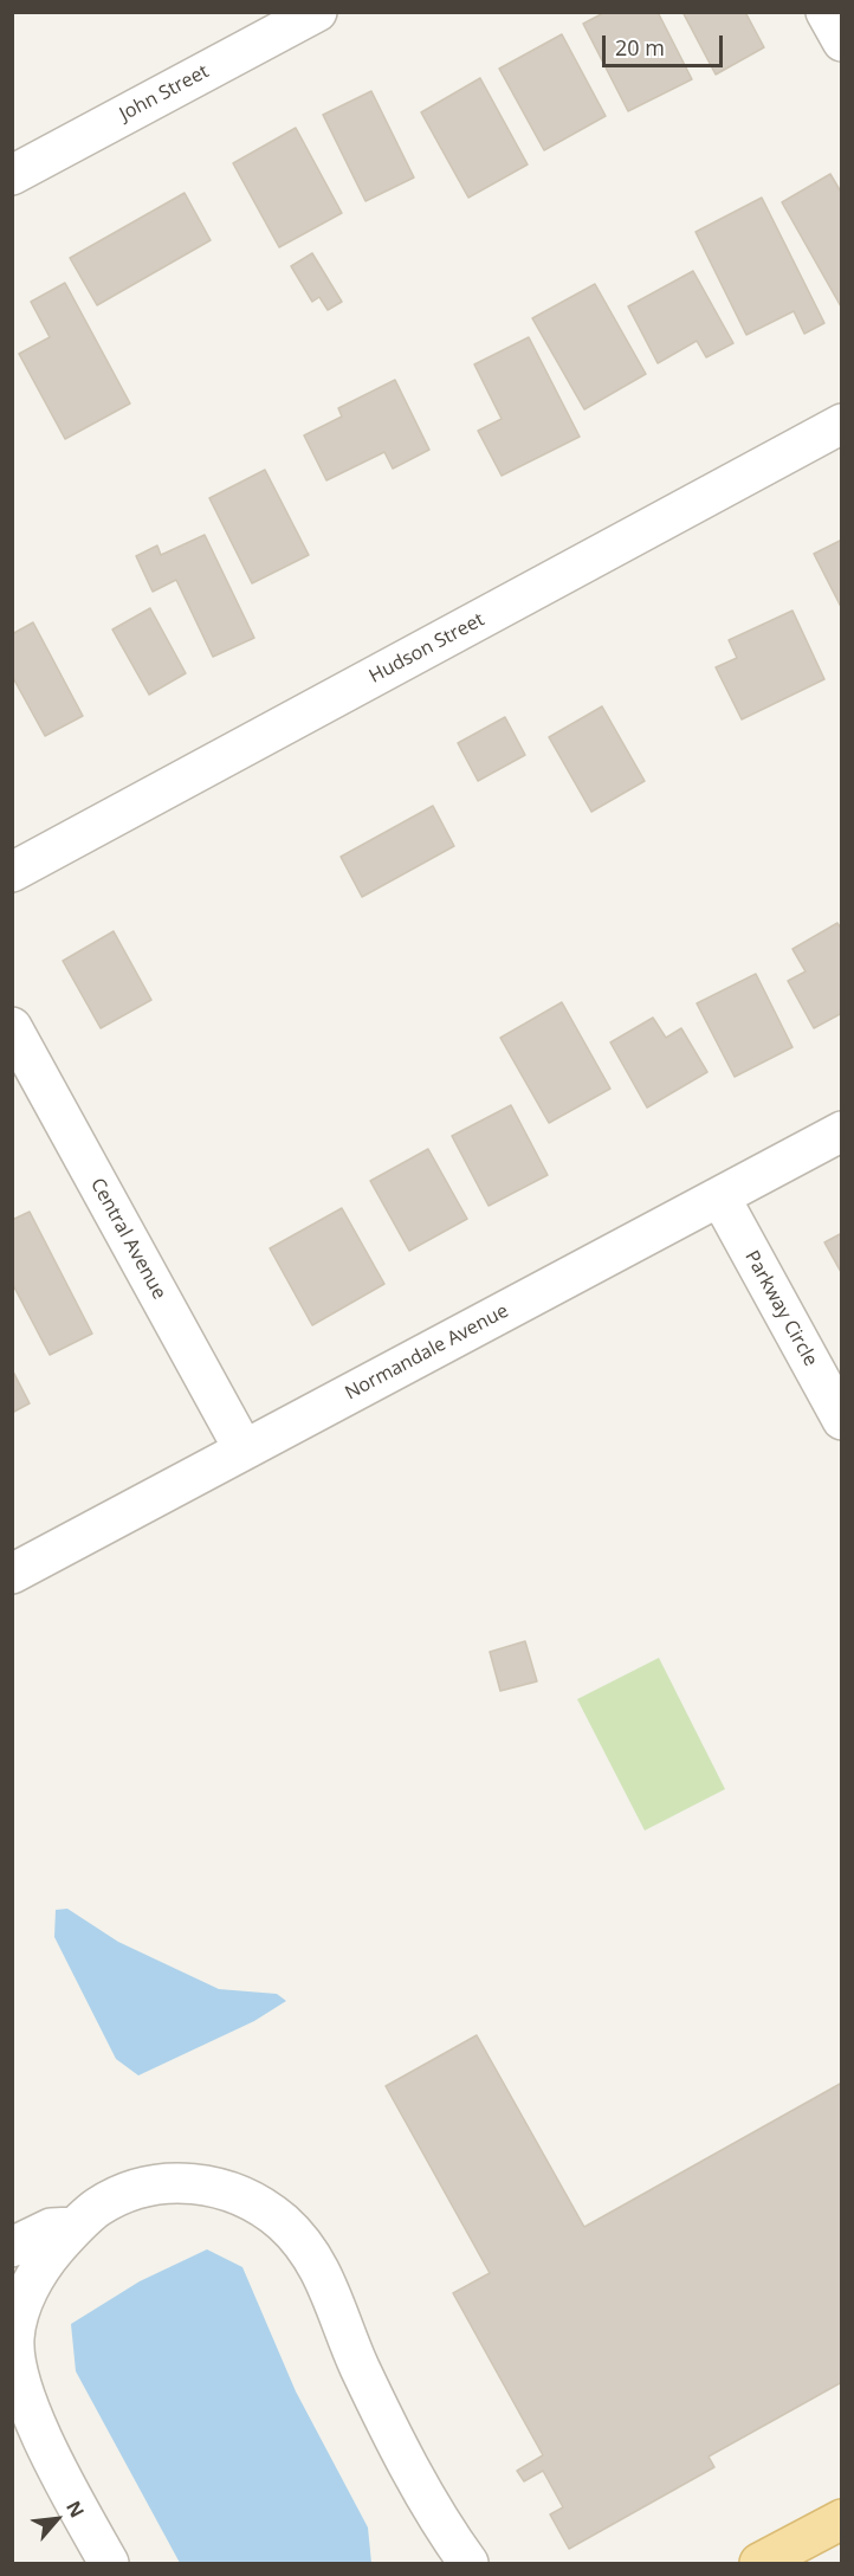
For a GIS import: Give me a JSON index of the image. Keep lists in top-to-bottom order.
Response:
{
  "streets": {
    "street": [
      "John Street",
      "Hudson Street",
      "Central Avenue",
      "Parkway Circle",
      "Normandale Avenue"
    ]
  },
  "crossings": [
    ["Central Avenue", "Normandale Avenue"],
    ["Parkway Circle", "Normandale Avenue"]
  ],
  "scale_bar": "20 m",
  "north": "top right"
}
